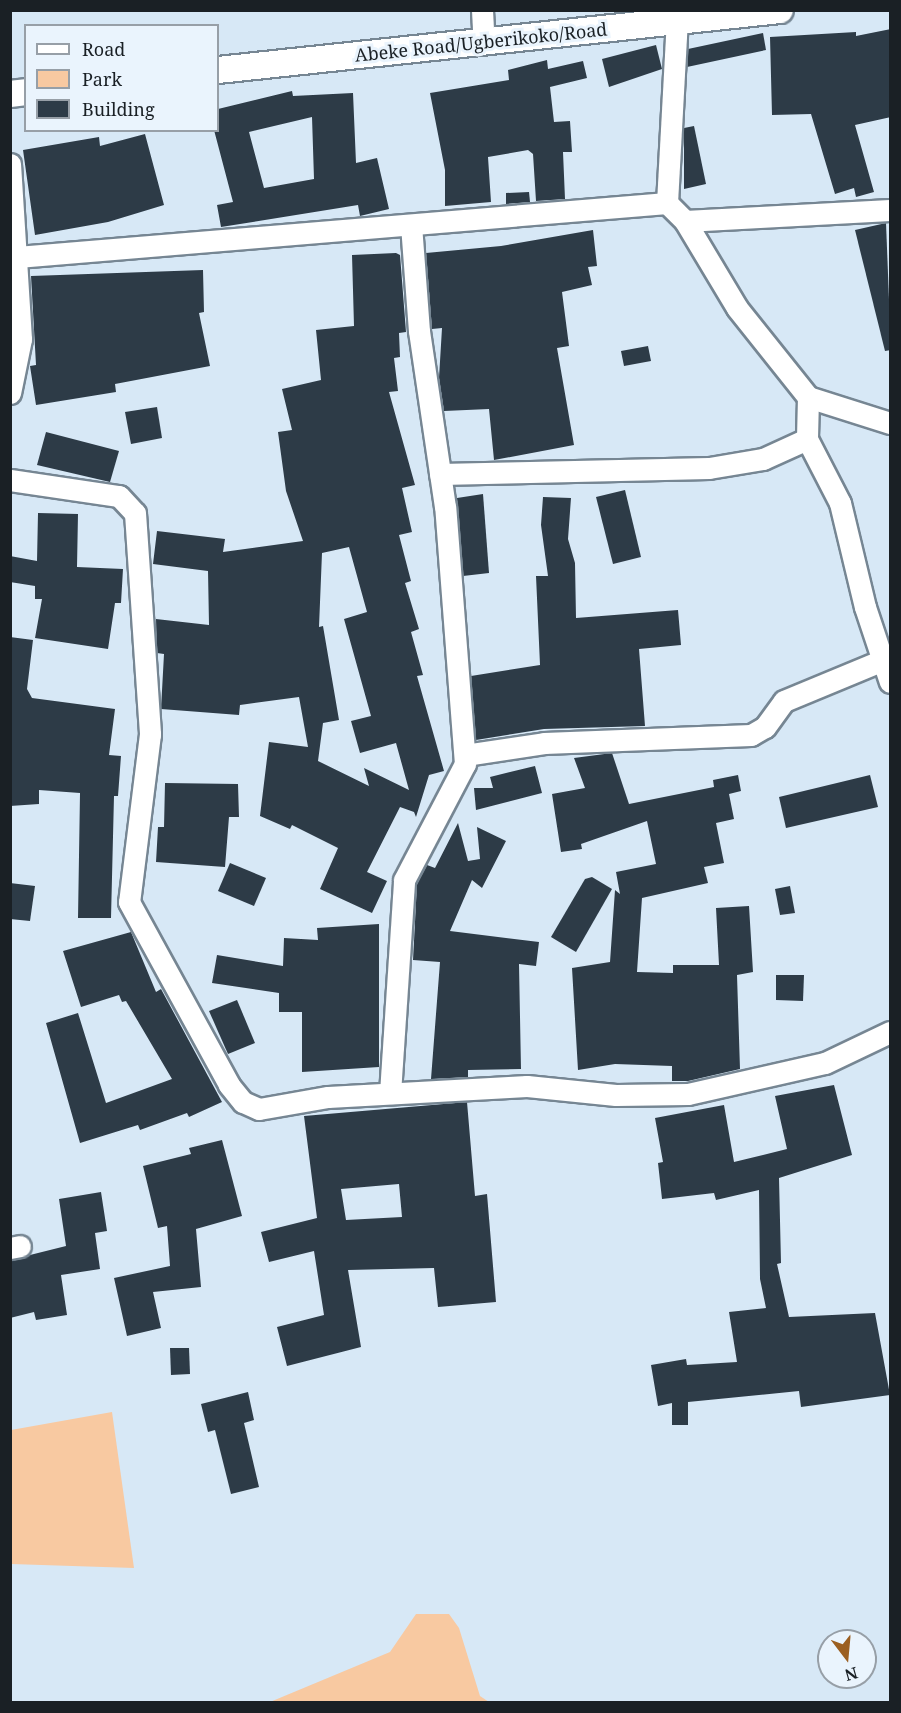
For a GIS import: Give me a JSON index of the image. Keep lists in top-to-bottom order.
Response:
{
  "streets": {
    "street": ["Abeke Road/Ugberikoko/Road"]
  },
  "legend": ["Road", "Park", "Building"],
  "north": "bottom"
}
